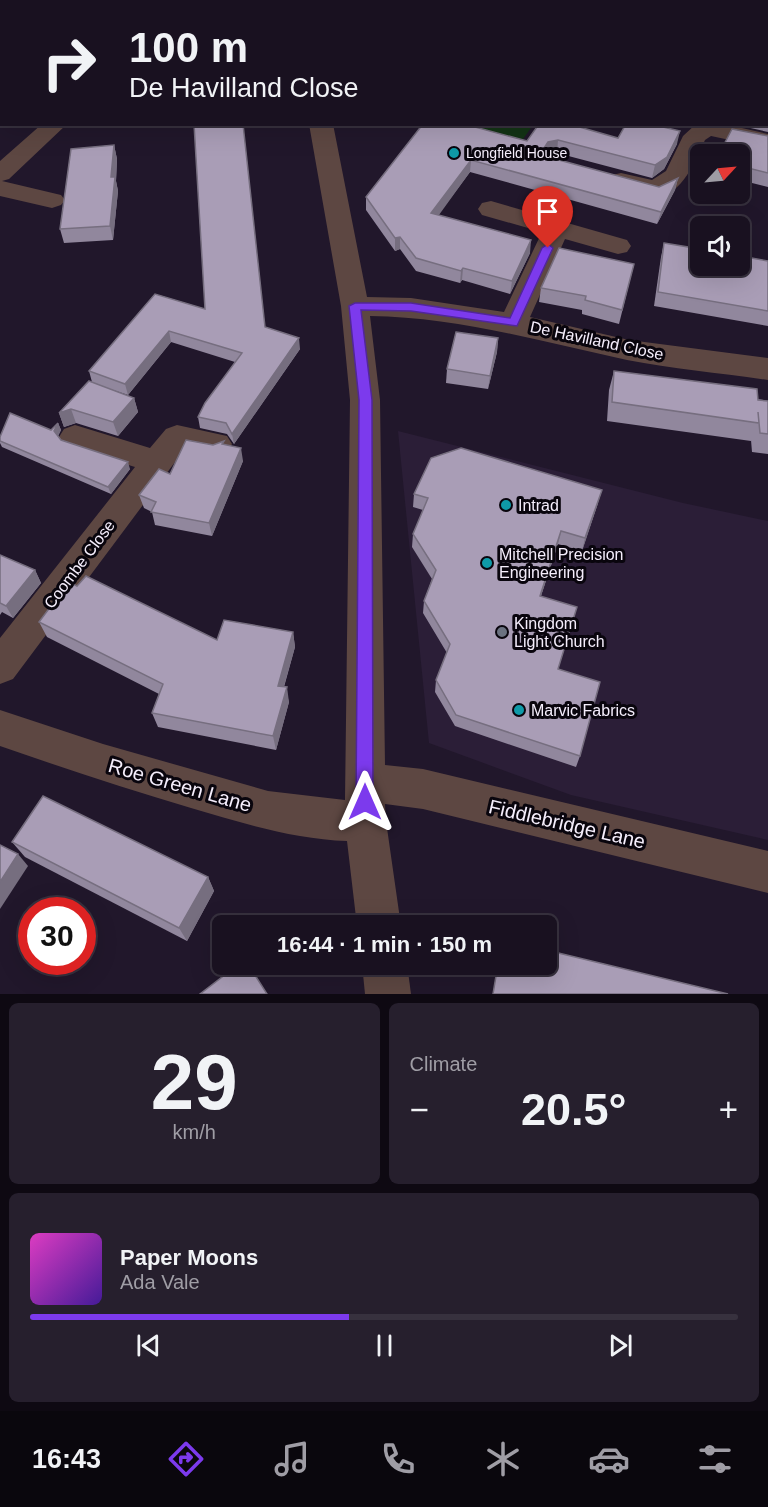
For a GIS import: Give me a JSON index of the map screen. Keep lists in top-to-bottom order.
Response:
{
  "streets": {
    "street": [
      "De Havilland Close",
      "Coombe Close",
      "Roe Green Lane",
      "Fiddlebridge Lane"
    ]
  },
  "crossings": [
    ["Roe Green Lane", "Fiddlebridge Lane"]
  ],
  "places": [
    "Longfield House",
    "Intrad",
    "Mitchell Precision Engineering",
    "Kingdom Light Church",
    "Marvic Fabrics"
  ],
  "north": "top right",
  "page": {
    "turn": ["100 m", "De Havilland Close"],
    "limit": "30",
    "trip": "16:44 · 1 min · 150 m",
    "tile": [
      ["29", "km/h"],
      "Climate"
    ],
    "heat": ["−", "20.5°", "+"],
    "song": ["Paper Moons", "Ada Vale"],
    "tabs": "16:43"
  }
}
